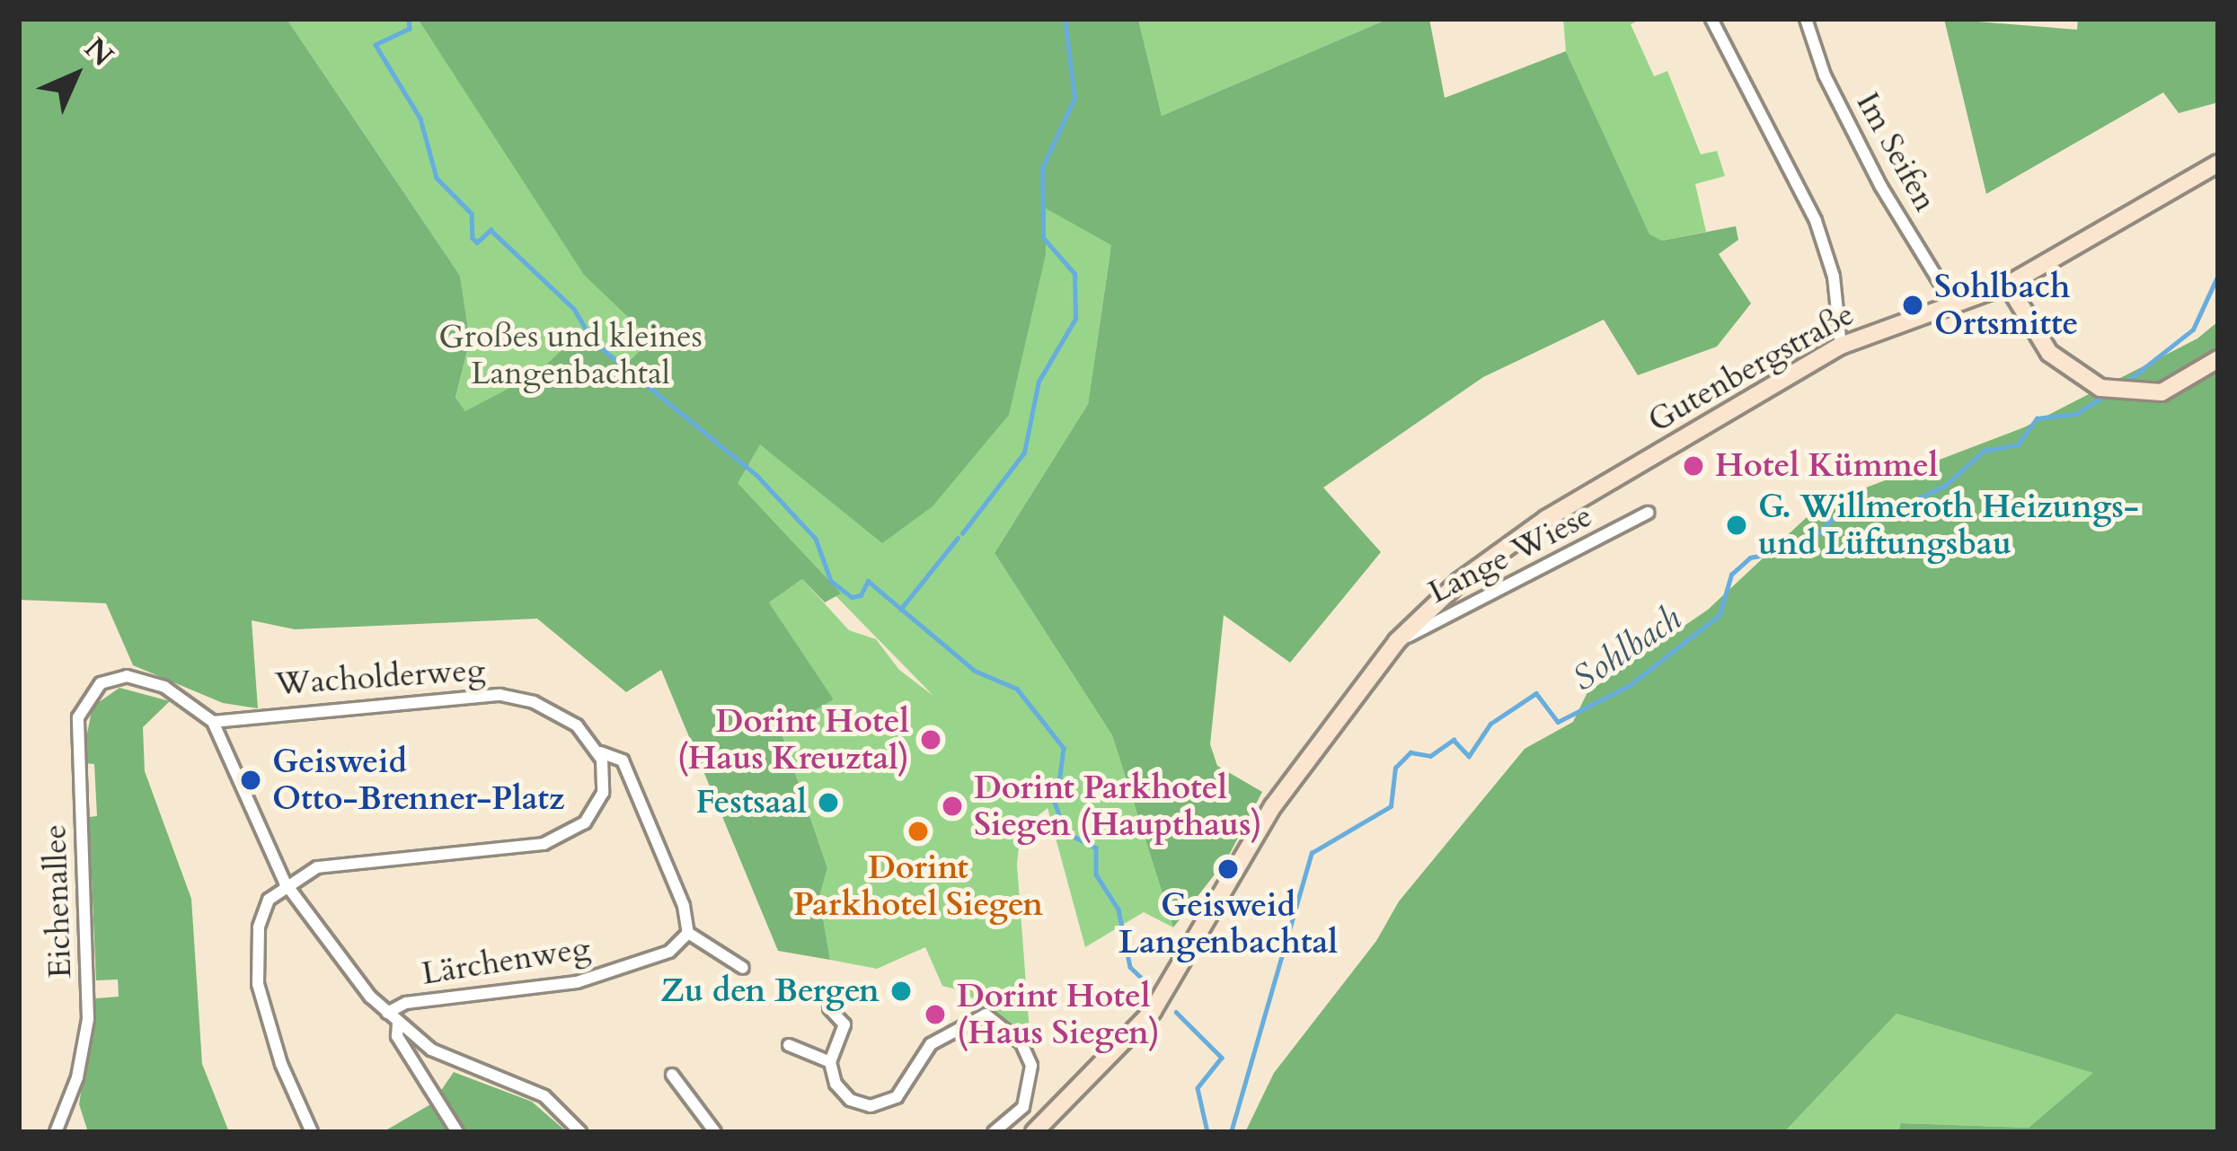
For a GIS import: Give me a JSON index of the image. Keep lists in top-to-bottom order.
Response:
{
  "streets": {
    "street": [
      "Im Seifen",
      "Gutenbergstraße",
      "Lange Wiese",
      "Wacholderweg",
      "Eichenallee",
      "Lärchenweg"
    ]
  },
  "crossings": [
    ["Im Seifen", "Gutenbergstraße"],
    ["Gutenbergstraße", "Lange Wiese"],
    ["Wacholderweg", "Eichenallee"]
  ],
  "water": ["Sohlbach"],
  "parks": ["Großes und kleines Langenbachtal"],
  "places": [
    "Sohlbach Ortsmitte",
    "Hotel Kümmel",
    "G. Willmeroth Heizungs- und Lüftungsbau",
    "Dorint Hotel (Haus Kreuztal)",
    "Geisweid Otto-Brenner-Platz",
    "Festsaal",
    "Dorint Parkhotel Siegen (Haupthaus)",
    "Dorint Parkhotel Siegen",
    "Geisweid Langenbachtal",
    "Zu den Bergen",
    "Dorint Hotel (Haus Siegen)"
  ],
  "north": "top right"
}
